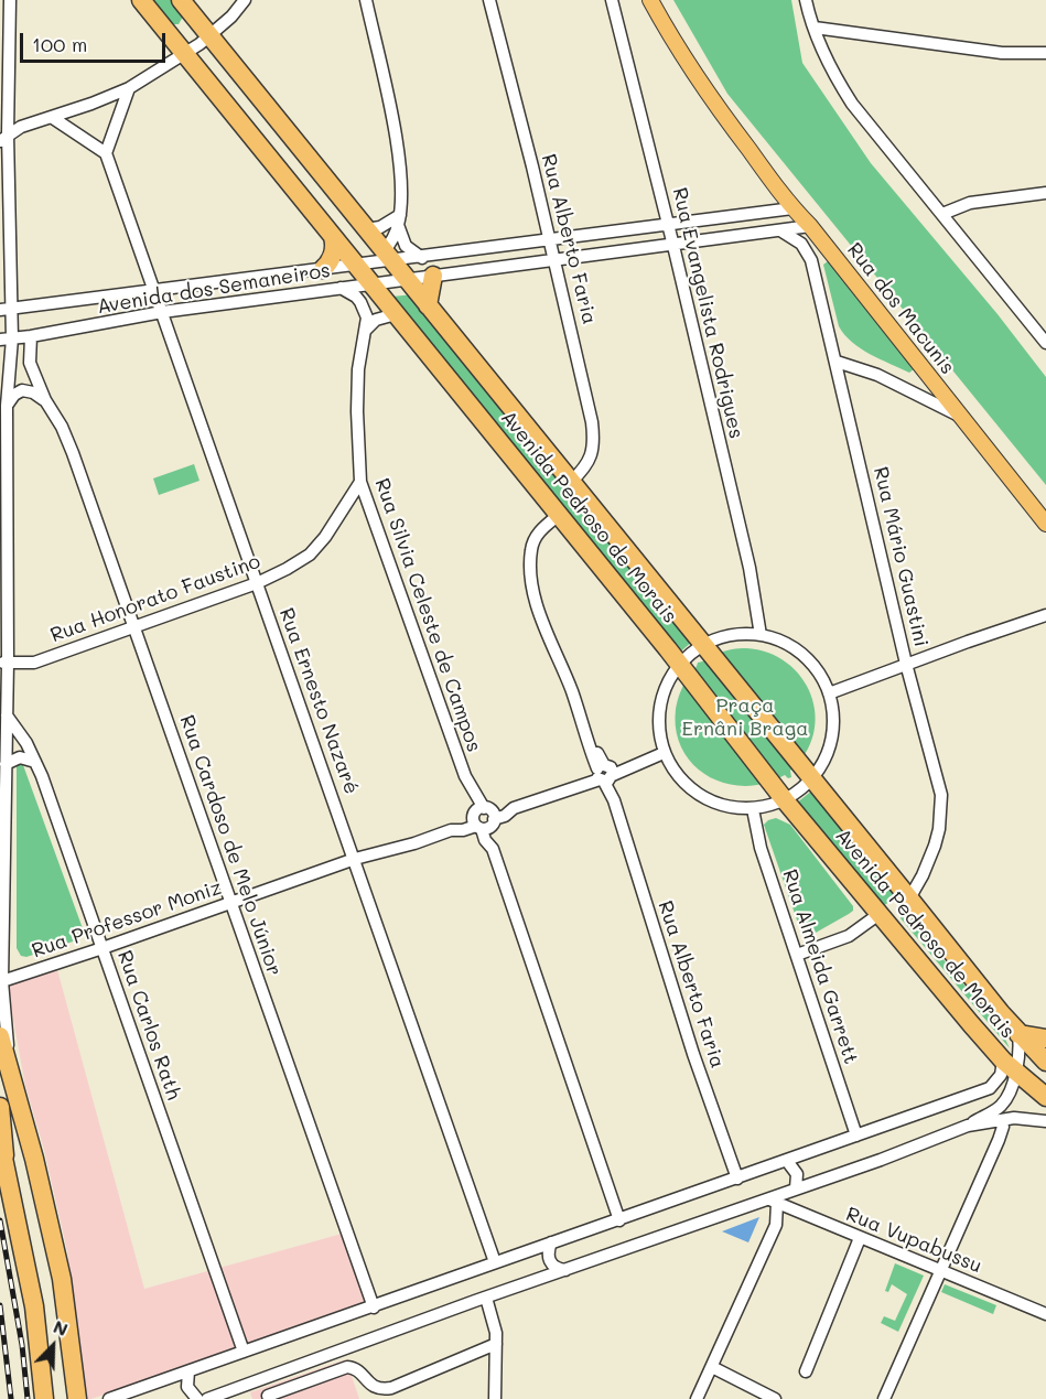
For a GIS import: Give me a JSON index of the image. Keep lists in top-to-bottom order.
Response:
{
  "streets": {
    "highway": ["Avenida Pedroso de Morais"],
    "main road": ["Rua dos Macunis"],
    "street": [
      "Rua Alberto Faria",
      "Avenida dos Semaneiros",
      "Rua Evangelista Rodrigues",
      "Rua Mário Guastini",
      "Rua Honorato Faustino",
      "Rua Silvia Celeste de Campos",
      "Rua Ernesto Nazaré",
      "Rua Cardoso de Melo Júnior",
      "Rua Professor Moniz",
      "Rua Almeida Garrett",
      "Rua Carlos Rath",
      "Rua Vupabussu"
    ]
  },
  "crossings": [
    ["Rua Alberto Faria", "Avenida dos Semaneiros"],
    ["Rua Alberto Faria", "Avenida Pedroso de Morais"],
    ["Rua Alberto Faria", "Rua Professor Moniz"],
    ["Avenida dos Semaneiros", "Rua dos Macunis"],
    ["Avenida dos Semaneiros", "Rua Evangelista Rodrigues"],
    ["Avenida dos Semaneiros", "Avenida Pedroso de Morais"],
    ["Avenida dos Semaneiros", "Rua Mário Guastini"],
    ["Avenida dos Semaneiros", "Rua Silvia Celeste de Campos"],
    ["Avenida dos Semaneiros", "Rua Ernesto Nazaré"],
    ["Avenida dos Semaneiros", "Rua Cardoso de Melo Júnior"],
    ["Rua dos Macunis", "Rua Mário Guastini"],
    ["Avenida Pedroso de Morais", "Rua Mário Guastini"],
    ["Rua Honorato Faustino", "Rua Silvia Celeste de Campos"],
    ["Rua Honorato Faustino", "Rua Ernesto Nazaré"],
    ["Rua Honorato Faustino", "Rua Cardoso de Melo Júnior"],
    ["Rua Silvia Celeste de Campos", "Rua Professor Moniz"],
    ["Rua Ernesto Nazaré", "Rua Professor Moniz"],
    ["Rua Cardoso de Melo Júnior", "Rua Professor Moniz"],
    ["Rua Professor Moniz", "Rua Carlos Rath"]
  ],
  "parks": ["Praça Ernâni Braga"],
  "scale_bar": "100 m",
  "north": "top right"
}
